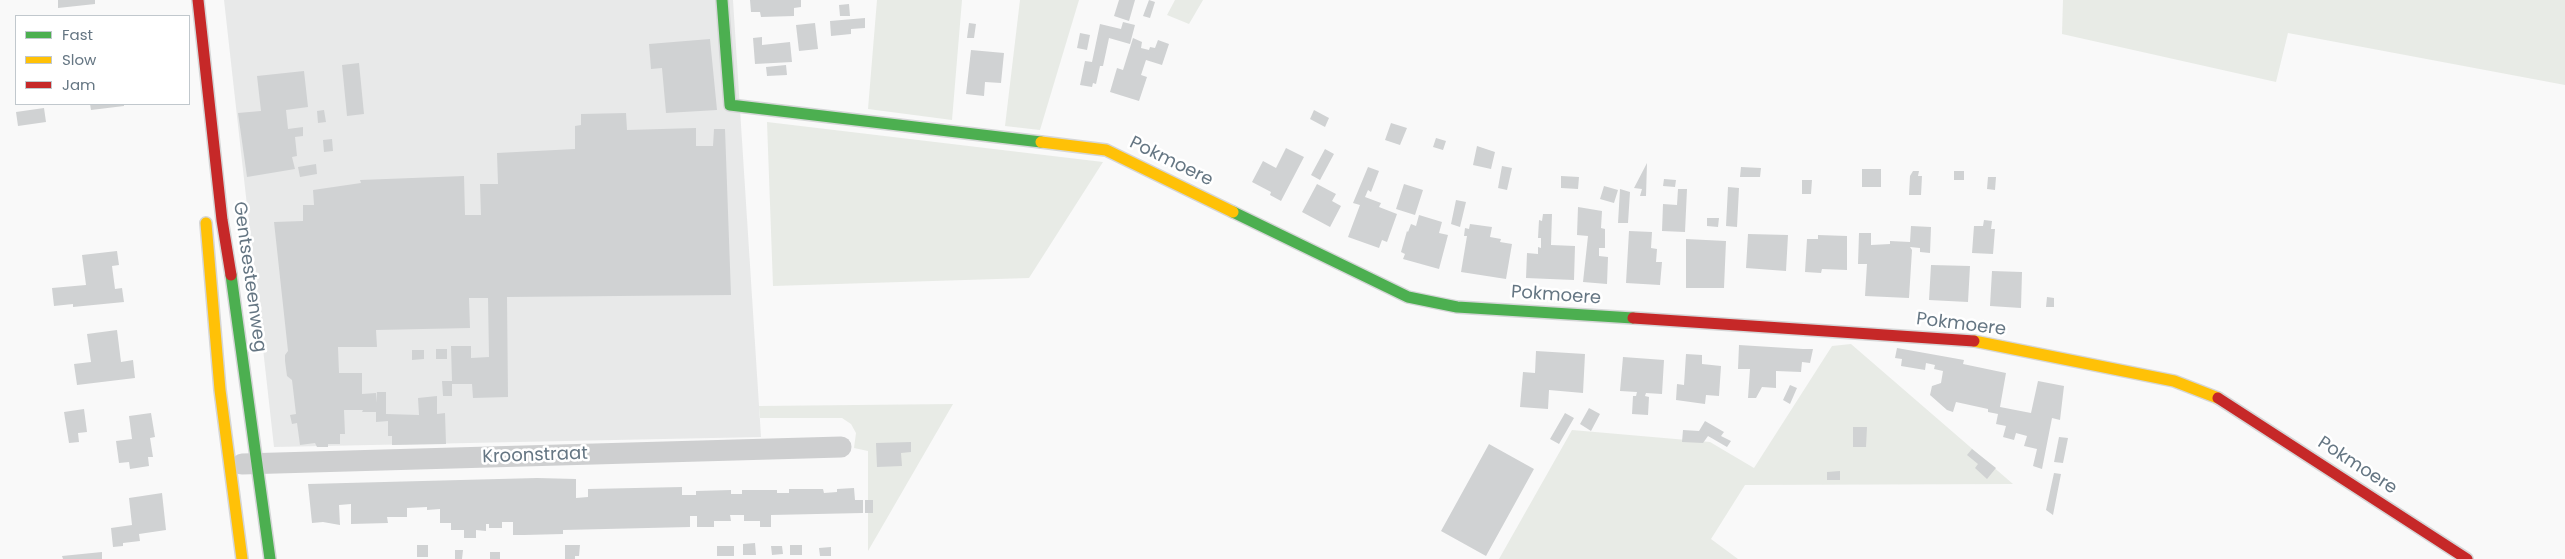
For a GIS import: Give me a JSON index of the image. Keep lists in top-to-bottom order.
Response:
{
  "streets": {
    "street": ["Pokmoere", "Gentsesteenweg", "Kroonstraat"]
  },
  "crossings": [
    ["Gentsesteenweg", "Kroonstraat"]
  ],
  "legend": ["Fast", "Slow", "Jam"]
}
